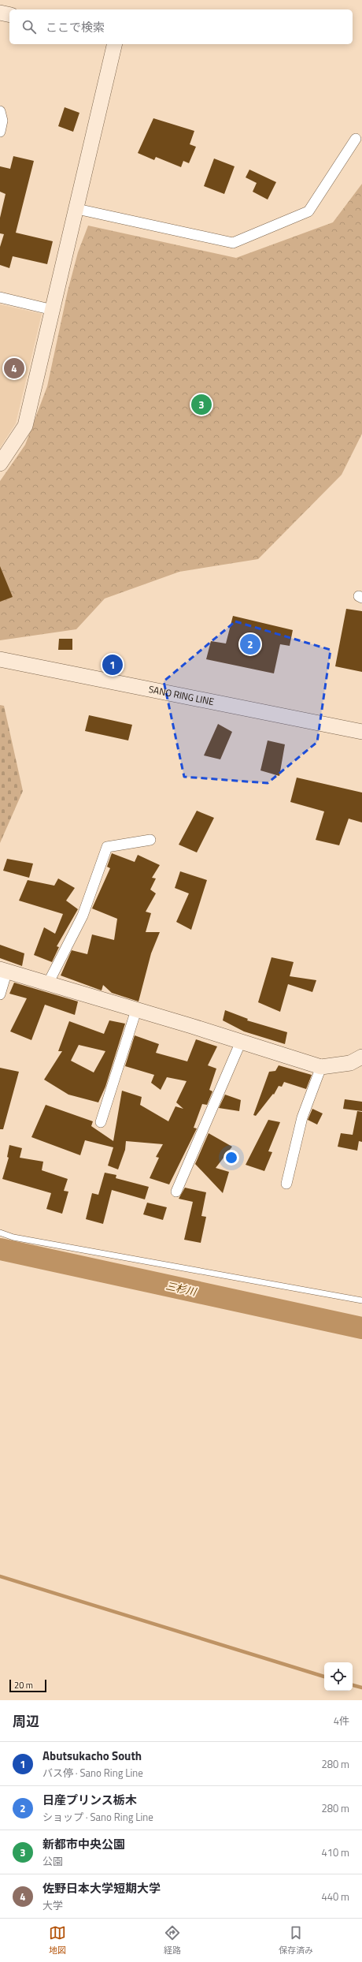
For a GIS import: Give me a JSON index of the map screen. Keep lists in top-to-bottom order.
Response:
{
  "streets": {
    "street": ["SANO RING LINE"]
  },
  "water": ["三杉川"],
  "scale_bar": "20 m",
  "page": {
    "search": "ここで検索",
    "pins": [
      "4",
      "3",
      "2",
      "1"
    ],
    "scale": "20 m",
    "heading": ["周辺", "4件"],
    "list": [
      {
        "mark": "1",
        "name": "Abutsukacho South",
        "note": "バス停 · Sano Ring Line",
        "value": "280 m"
      },
      {
        "mark": "2",
        "name": "日産プリンス栃木",
        "note": "ショップ · Sano Ring Line",
        "value": "280 m"
      },
      {
        "mark": "3",
        "name": "新都市中央公園",
        "note": "公園",
        "value": "410 m"
      },
      {
        "mark": "4",
        "name": "佐野日本大学短期大学",
        "note": "大学",
        "value": "440 m"
      }
    ],
    "nav": ["地図", "経路", "保存済み"]
  }
}
